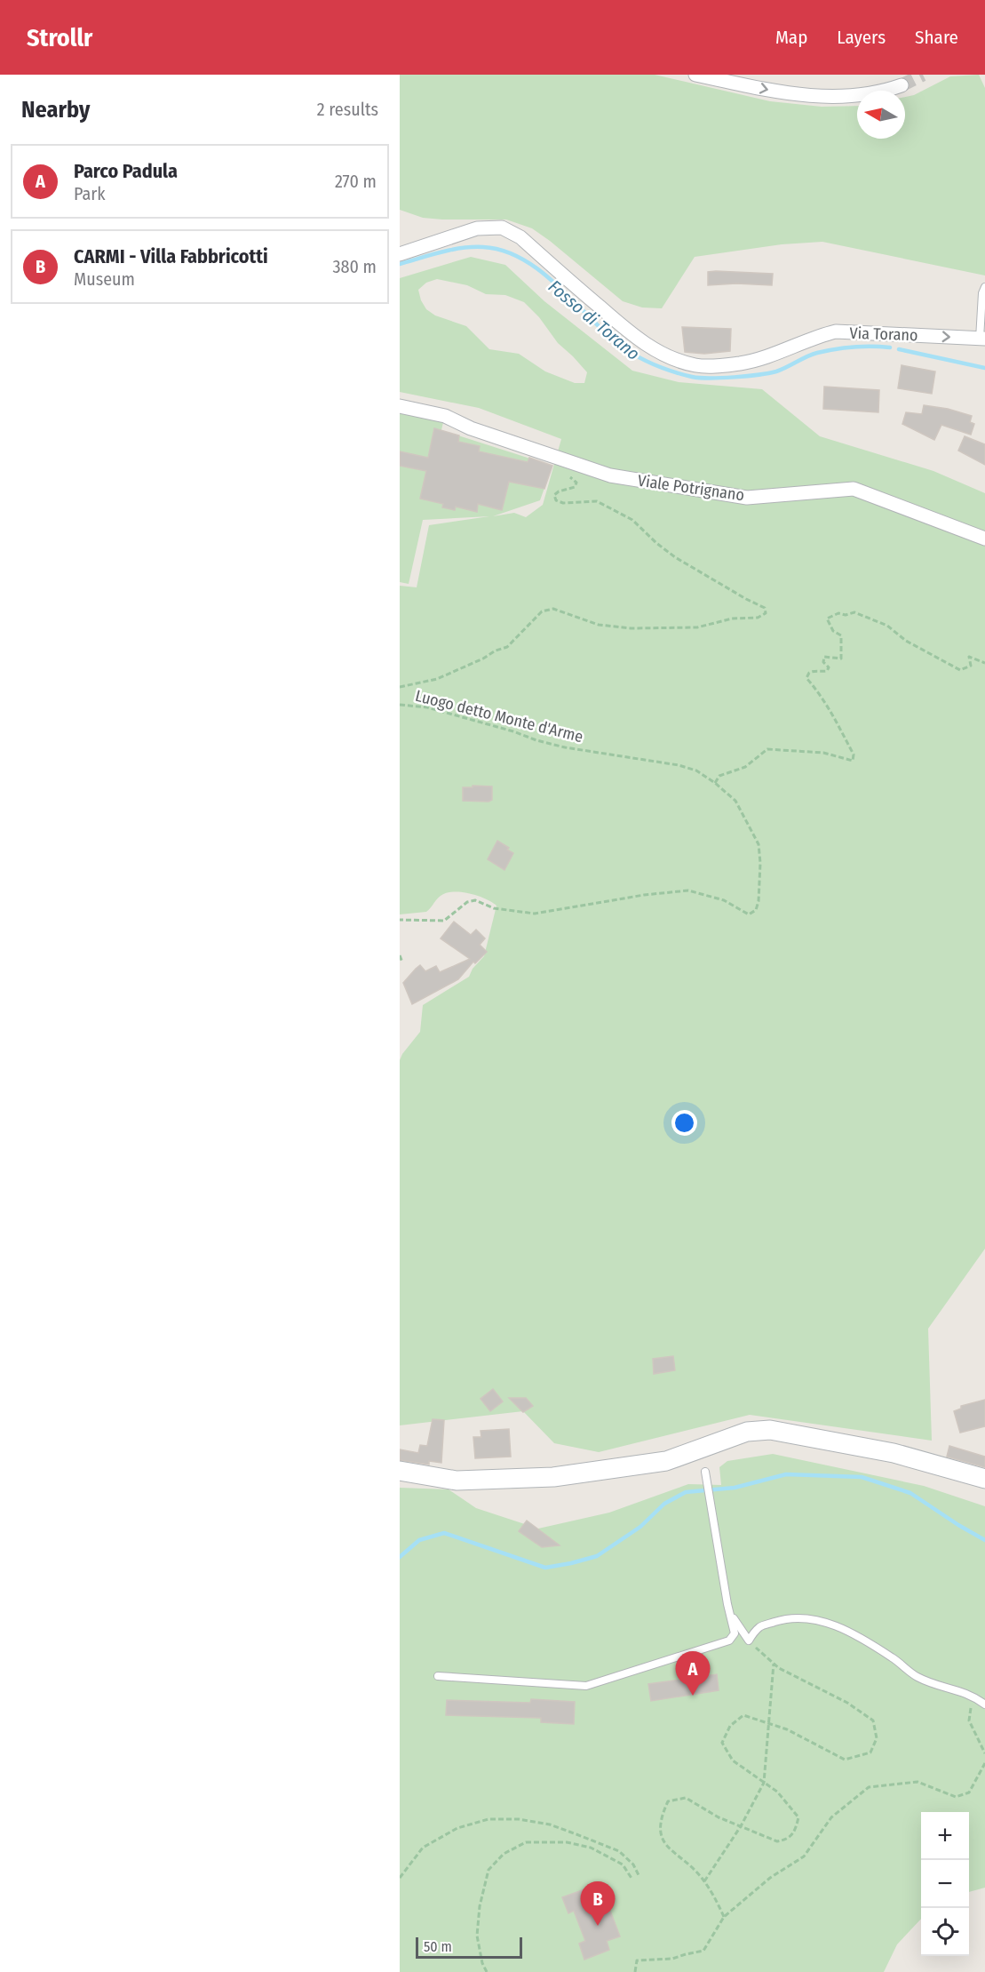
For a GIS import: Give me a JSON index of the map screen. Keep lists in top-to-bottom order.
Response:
{
  "streets": {
    "street": ["Via Torano", "Viale Potrignano"],
    "path": ["Luogo detto Monte d'Arme"]
  },
  "crossings": [
    ["Viale Potrignano", "Luogo detto Monte d'Arme"]
  ],
  "one_way": ["Via Torano"],
  "water": ["Fosso di Torano"],
  "scale_bar": "50 m",
  "north": "left",
  "page": {
    "header": "Strollr",
    "nav": ["Map", "Layers", "Share"],
    "heading": ["Nearby", "2 results"],
    "list": [
      {
        "mark": "A",
        "name": "Parco Padula",
        "note": "Park",
        "value": "270 m"
      },
      {
        "mark": "B",
        "name": "CARMI - Villa Fabbricotti",
        "note": "Museum",
        "value": "380 m"
      }
    ],
    "pins": ["A", "B"],
    "map_buttons": ["+", "−"],
    "scale": "50 m"
  }
}
